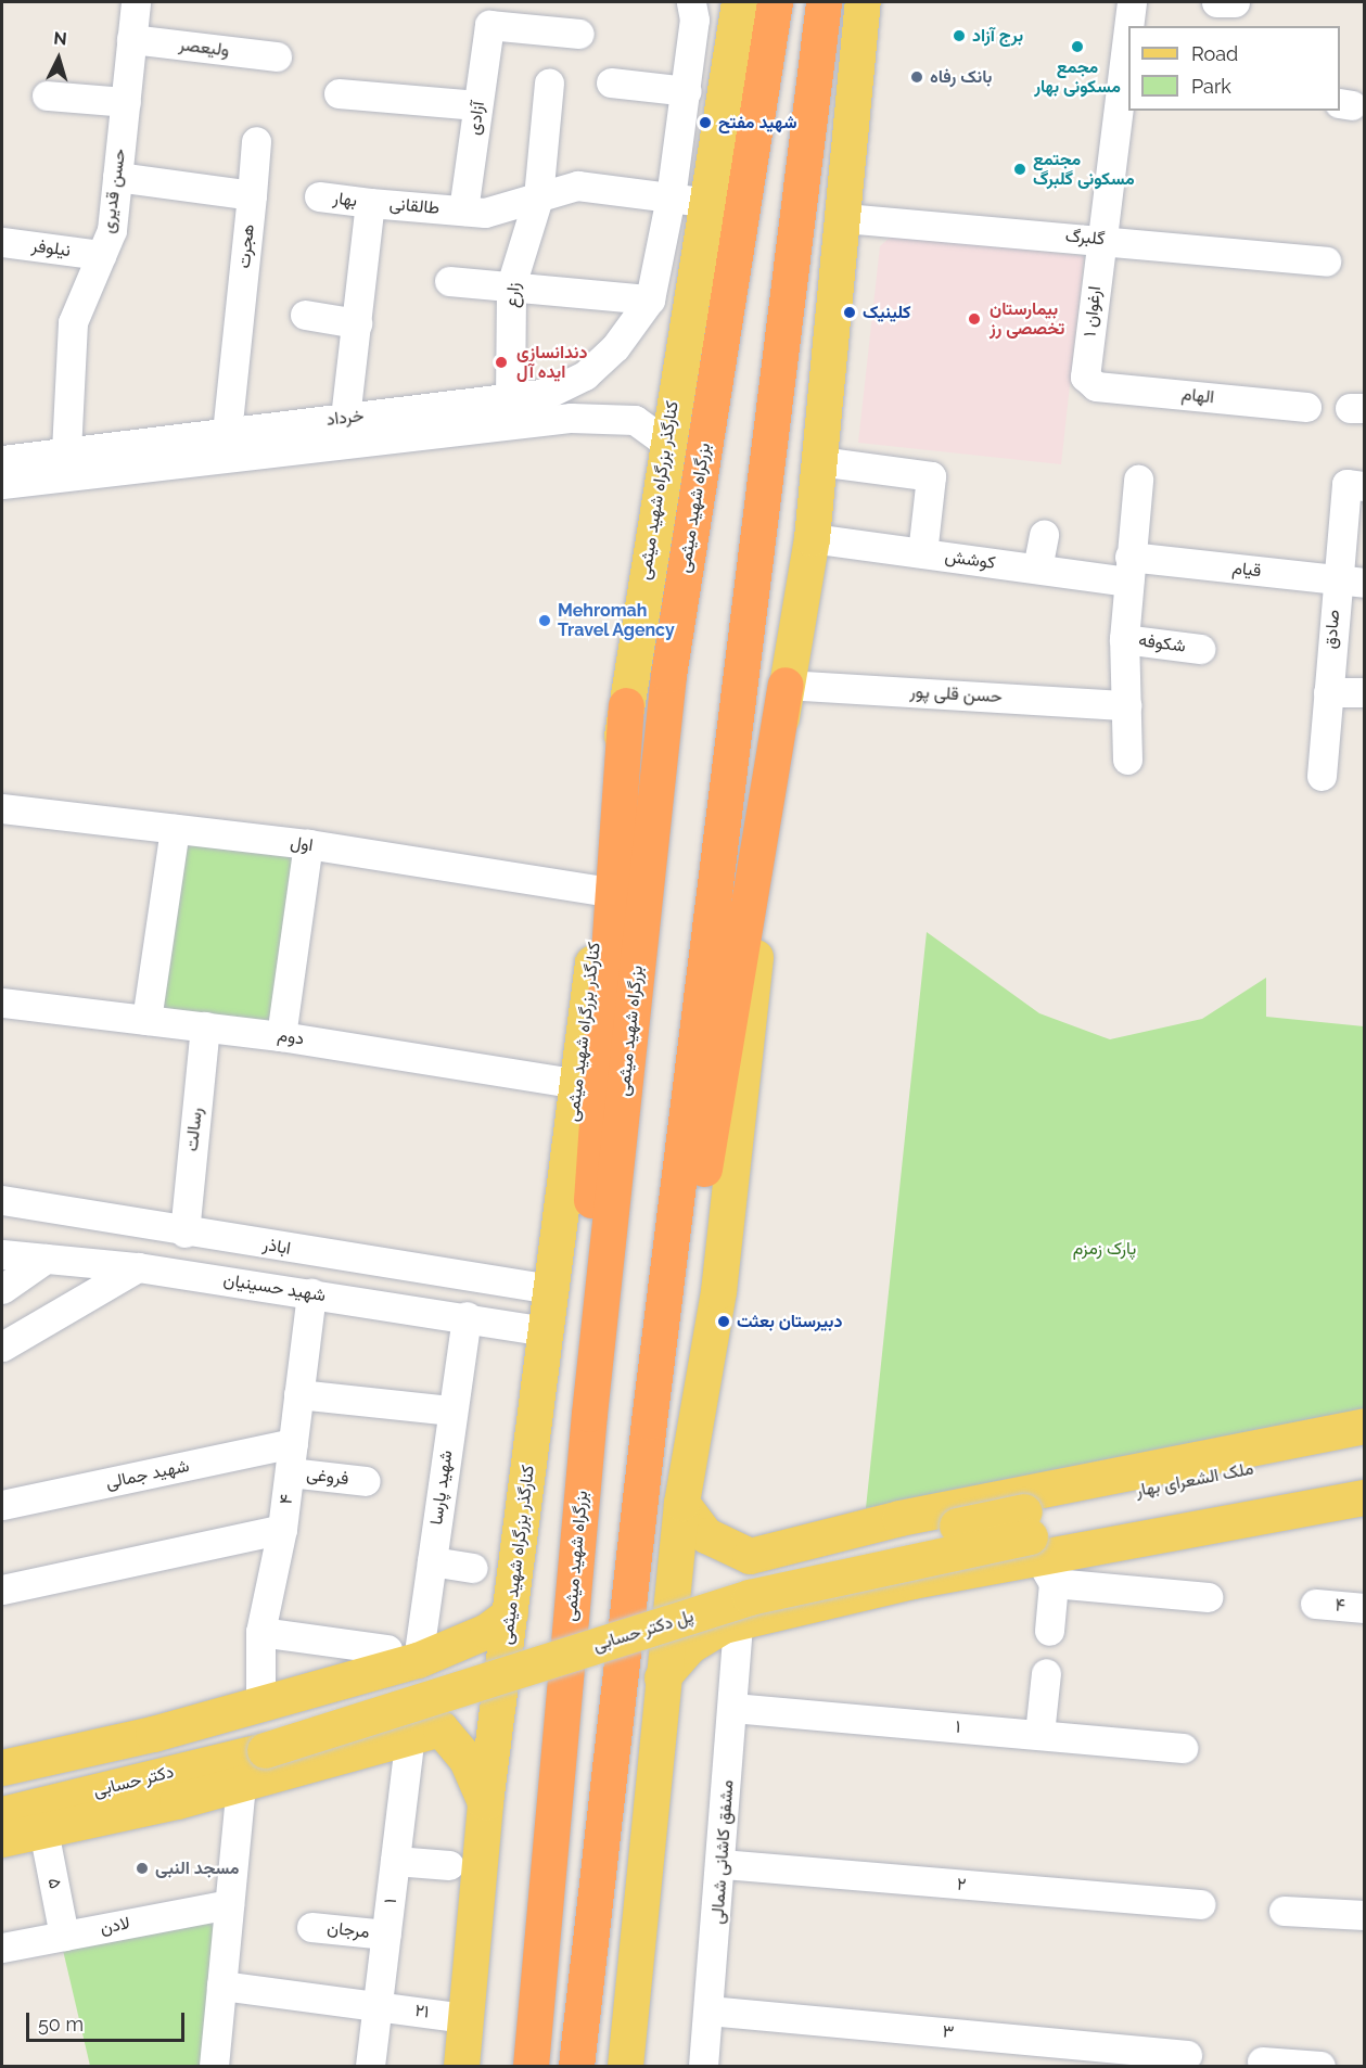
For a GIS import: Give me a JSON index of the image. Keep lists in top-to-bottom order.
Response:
{
  "streets": {
    "highway": ["بزرگراه شهید میثمی"],
    "main road": [
      "کنارگذر بزرگراه شهید میثمی",
      "ملک الشعرای بهار",
      "پل دکتر حسابی",
      "دکتر حسابی"
    ],
    "street": [
      "ولیعصر",
      "آزادی",
      "حسن قدیری",
      "بهار",
      "طالقانی",
      "گلبرگ",
      "هجرت",
      "نیلوفر",
      "زارع",
      "ارغوان ۱",
      "الهام",
      "خرداد",
      "کوشش",
      "قیام",
      "صادق",
      "شکوفه",
      "حسن قلی پور",
      "اول",
      "دوم",
      "رسالت",
      "اباذر",
      "شهید حسینیان",
      "شهید جمالی",
      "فروغی",
      "شهید پارسا",
      "۴",
      "۱",
      "مشفق کاشانی شمالی",
      "۵",
      "۲",
      "لادن",
      "مرجان",
      "۲۱",
      "۳"
    ]
  },
  "crossings": [
    ["ولیعصر", "حسن قدیری"],
    ["آزادی", "طالقانی"],
    ["حسن قدیری", "نیلوفر"],
    ["حسن قدیری", "خرداد"],
    ["بهار", "طالقانی"],
    ["طالقانی", "زارع"],
    ["طالقانی", "خرداد"],
    ["طالقانی", "کنارگذر بزرگراه شهید میثمی"],
    ["گلبرگ", "ارغوان ۱"],
    ["هجرت", "خرداد"],
    ["زارع", "خرداد"],
    ["ارغوان ۱", "الهام"],
    ["خرداد", "کنارگذر بزرگراه شهید میثمی"],
    ["کنارگذر بزرگراه شهید میثمی", "اول"],
    ["کنارگذر بزرگراه شهید میثمی", "دوم"],
    ["کنارگذر بزرگراه شهید میثمی", "اباذر"],
    ["کنارگذر بزرگراه شهید میثمی", "شهید حسینیان"],
    ["کنارگذر بزرگراه شهید میثمی", "۲۱"],
    ["کوشش", "قیام"],
    ["قیام", "صادق"],
    ["دوم", "رسالت"],
    ["رسالت", "اباذر"],
    ["شهید حسینیان", "شهید پارسا"],
    ["شهید حسینیان", "۴"],
    ["شهید جمالی", "۴"],
    ["فروغی", "۴"],
    ["ملک الشعرای بهار", "پل دکتر حسابی"],
    ["۴", "پل دکتر حسابی"],
    ["۴", "دکتر حسابی"],
    ["پل دکتر حسابی", "دکتر حسابی"],
    ["۱", "مشفق کاشانی شمالی"],
    ["۱", "مرجان"],
    ["۱", "۲۱"],
    ["مشفق کاشانی شمالی", "۲"],
    ["مشفق کاشانی شمالی", "۳"],
    ["۵", "لادن"]
  ],
  "parks": ["پارک زمزم"],
  "places": [
    "برج آزاد",
    "مجمع مسکونی بهار",
    "بانک رفاه",
    "شهید مفتح",
    "مجتمع مسکونی گلبرگ",
    "کلینیک",
    "بیمارستان تخصصی رز",
    "دندانسازی ایده آل",
    "Mehromah Travel Agency",
    "دبیرستان بعثت",
    "مسجد النبی"
  ],
  "legend": ["Road", "Park"],
  "scale_bar": "50 m",
  "north": "top"
}
